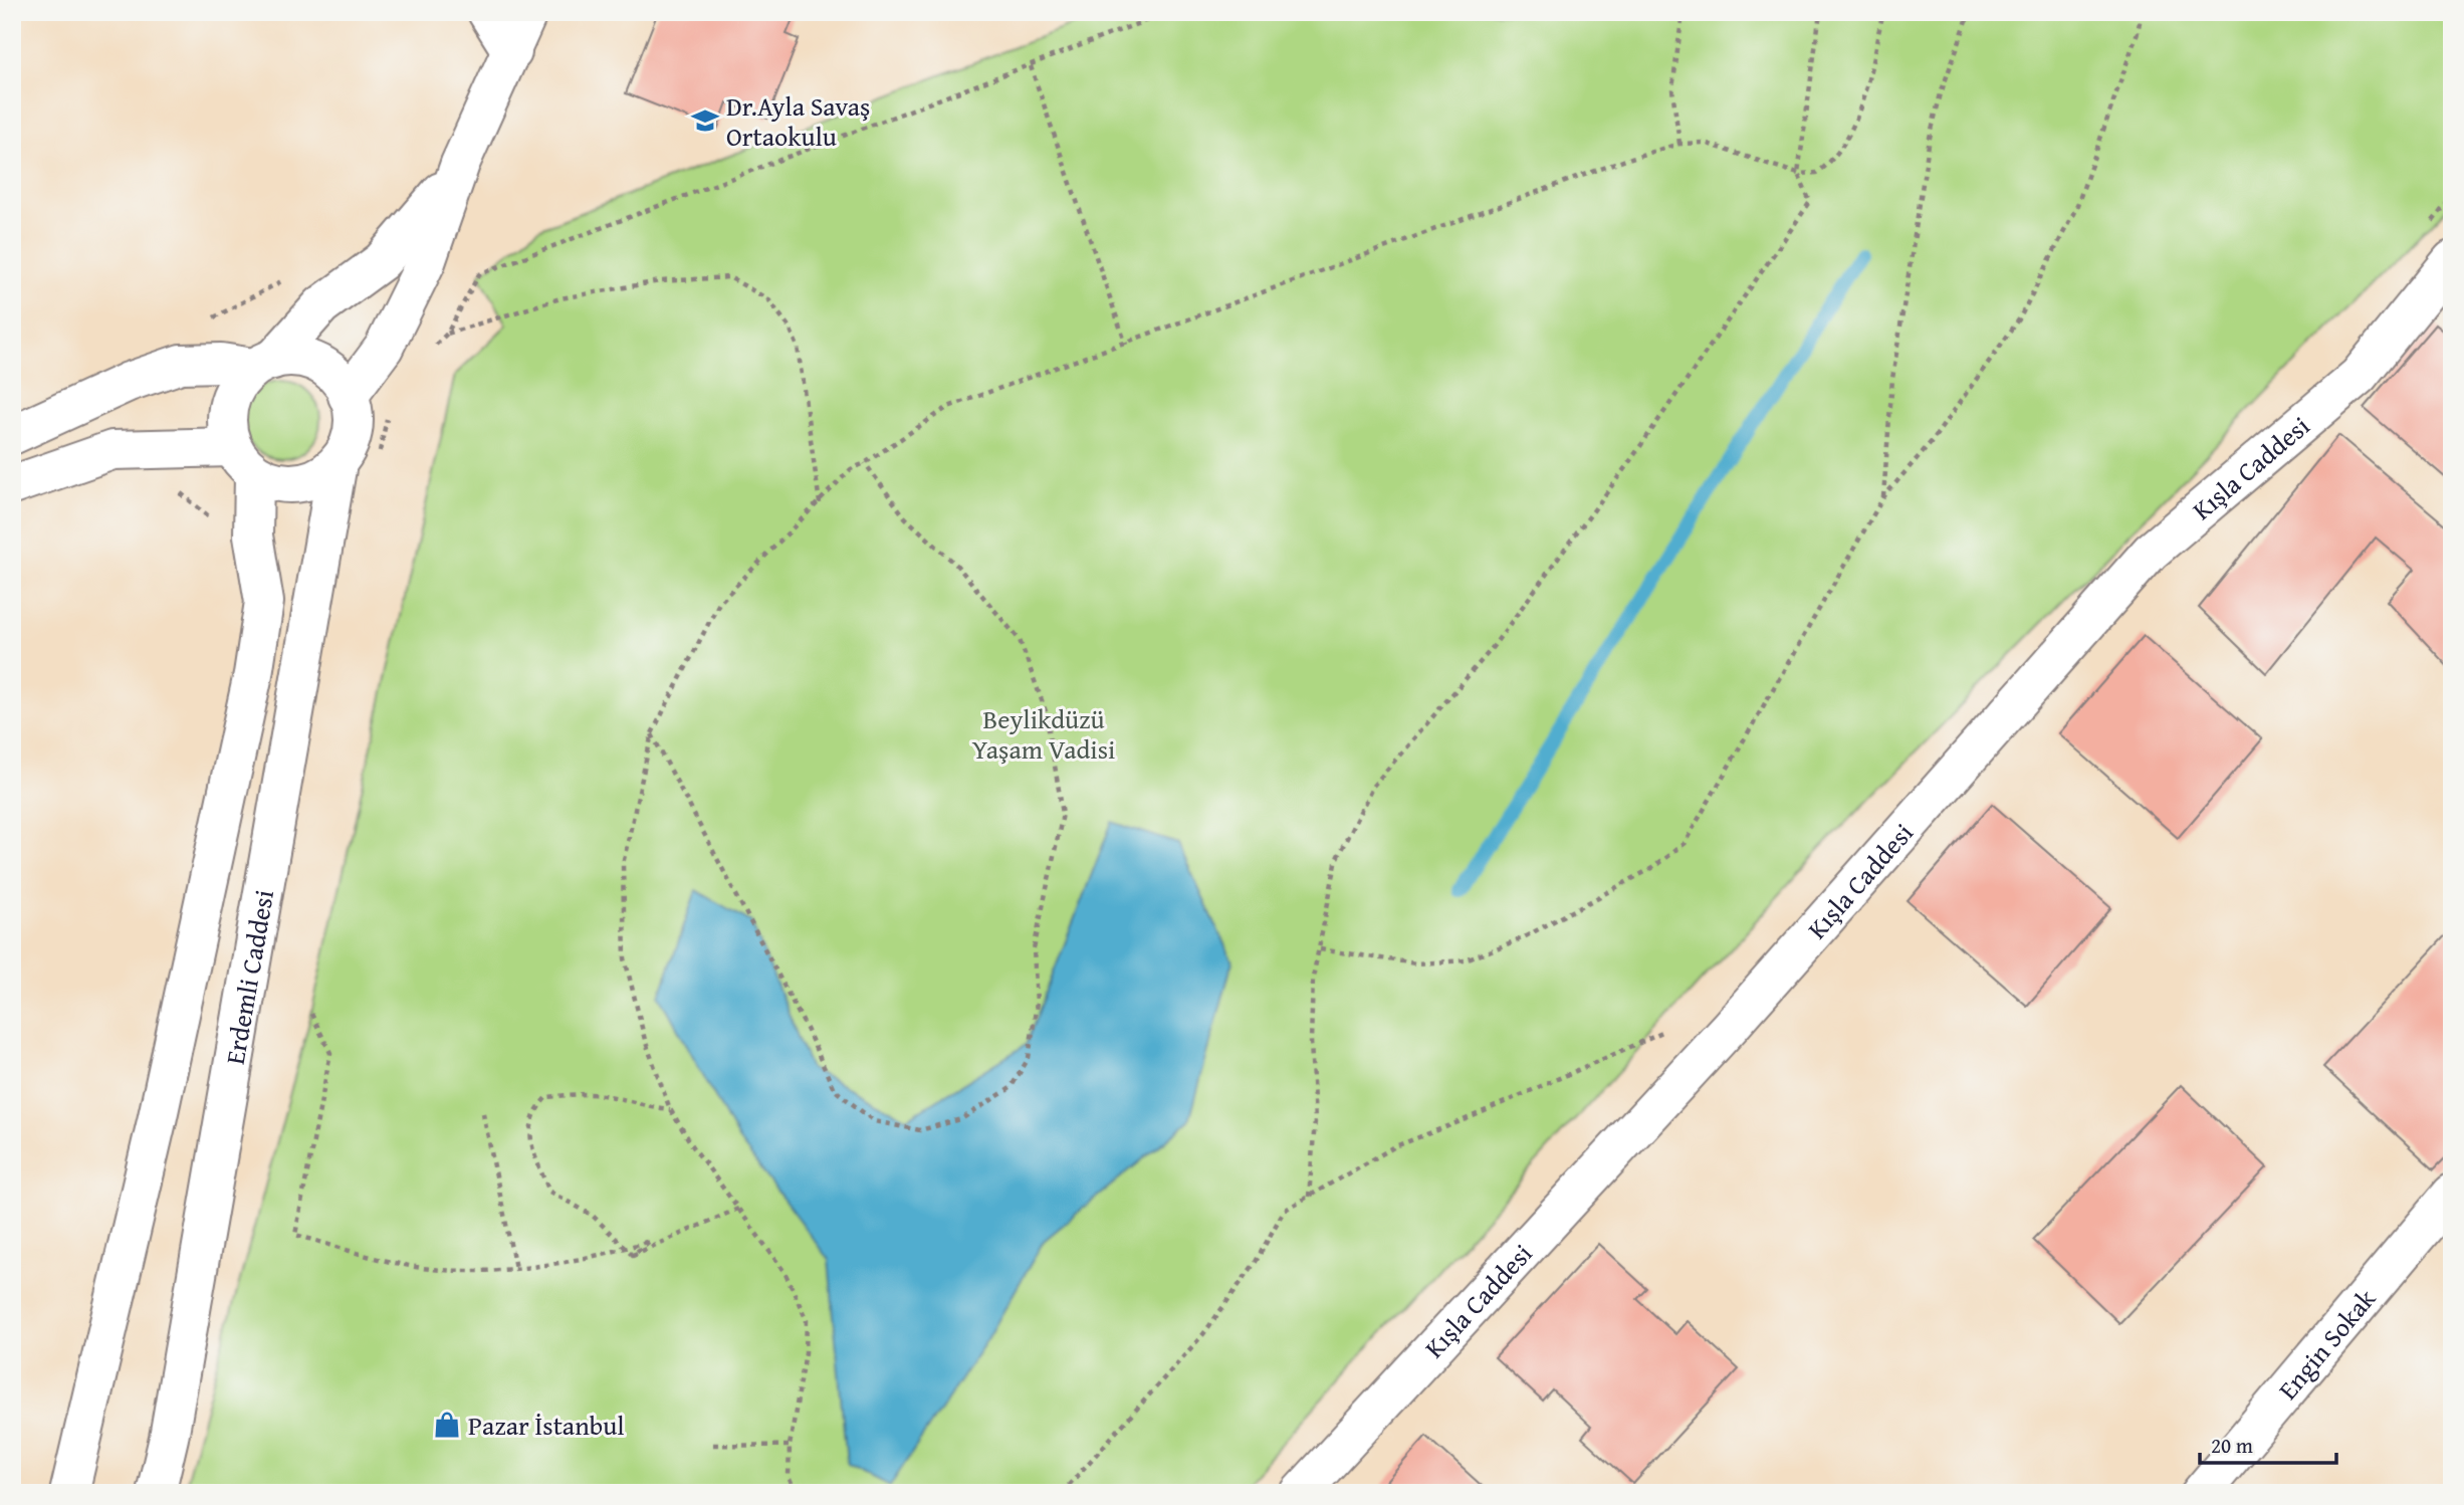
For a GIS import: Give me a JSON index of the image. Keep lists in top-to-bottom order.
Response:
{
  "streets": {
    "main road": ["Kışla Caddesi", "Erdemli Caddesi", "Engin Sokak"]
  },
  "parks": ["Beylikdüzü Yaşam Vadisi"],
  "places": {
    "school or university": ["Dr.Ayla Savaş Ortaokulu"],
    "shop": ["Pazar İstanbul"]
  },
  "scale_bar": "20 m"
}
